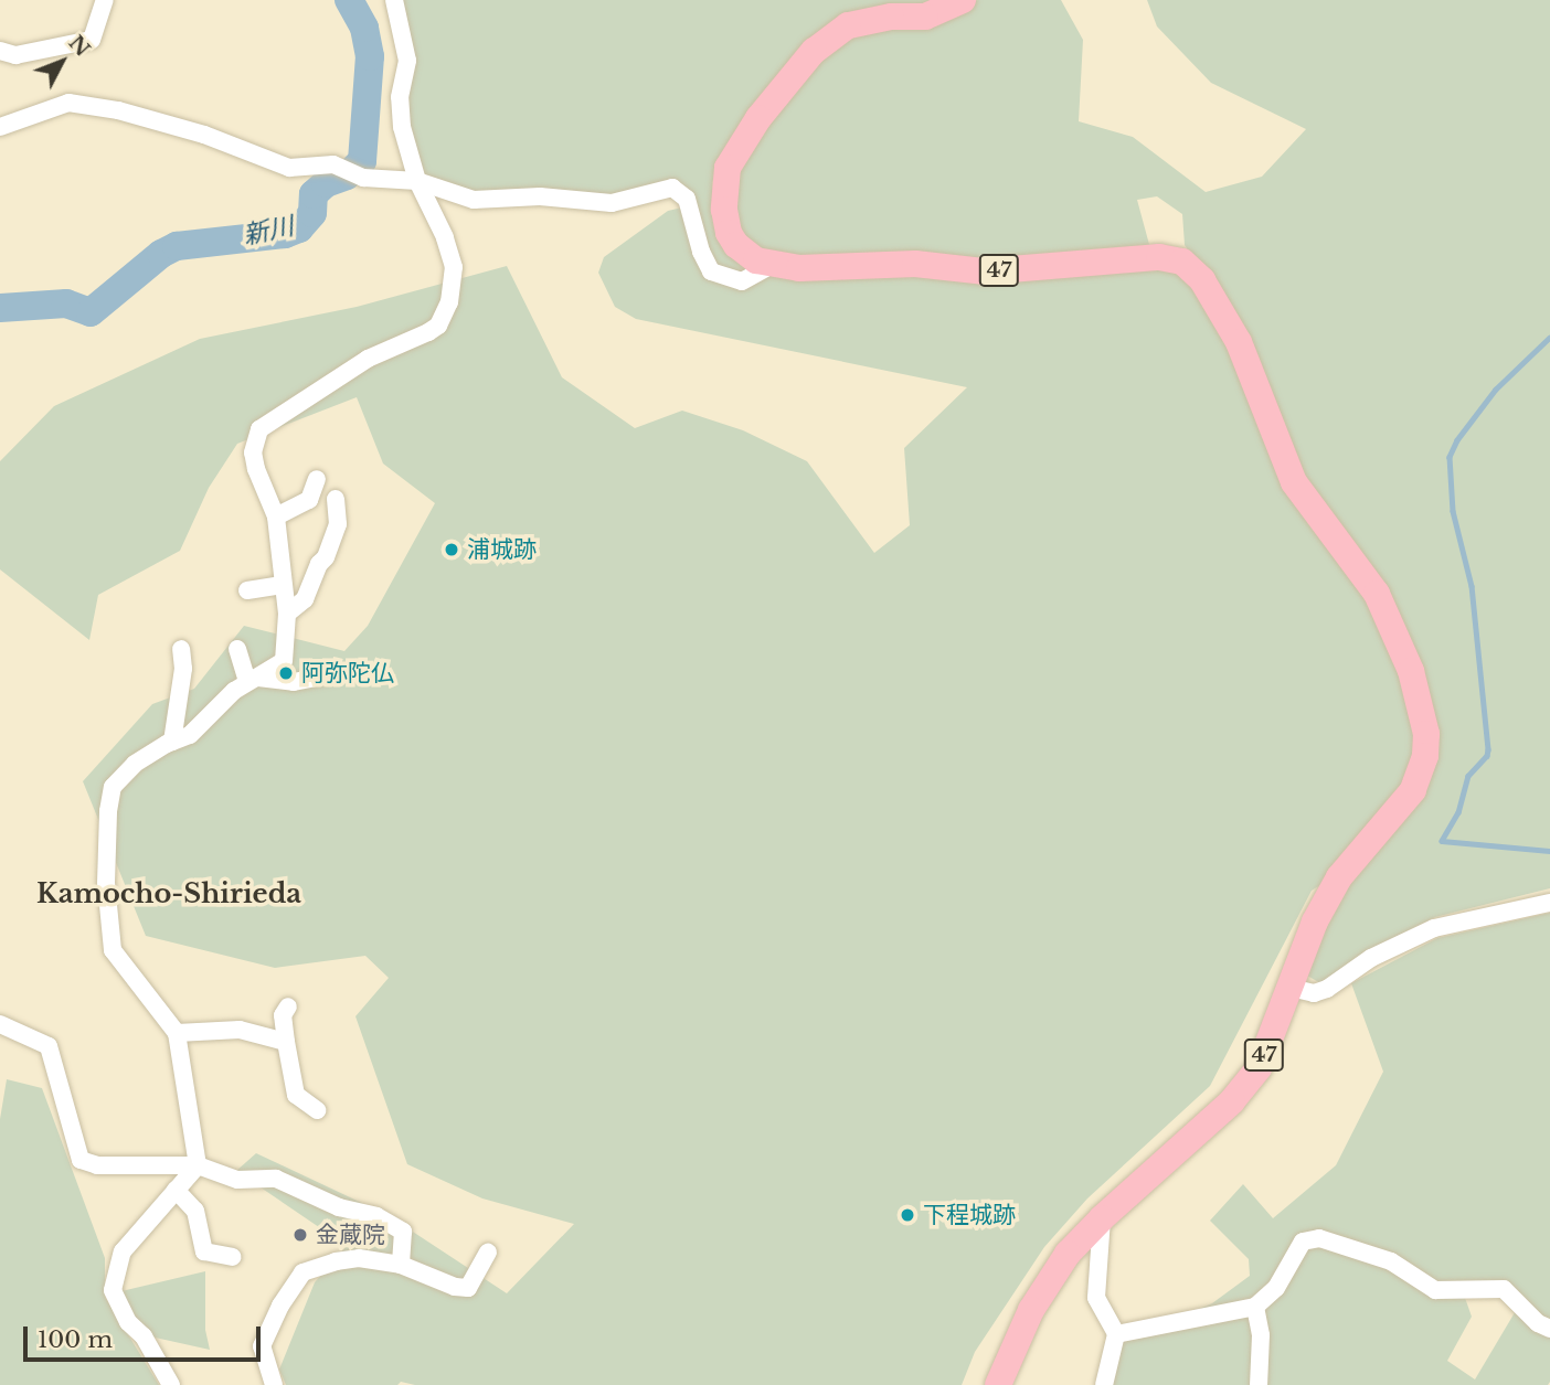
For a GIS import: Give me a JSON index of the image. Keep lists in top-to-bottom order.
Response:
{
  "streets": {
    "main road": ["47"]
  },
  "districts": ["Kamocho-Shirieda"],
  "water": ["新川"],
  "places": [
    "浦城跡",
    "阿弥陀仏",
    "下程城跡",
    "金蔵院"
  ],
  "scale_bar": "100 m",
  "north": "top right"
}
